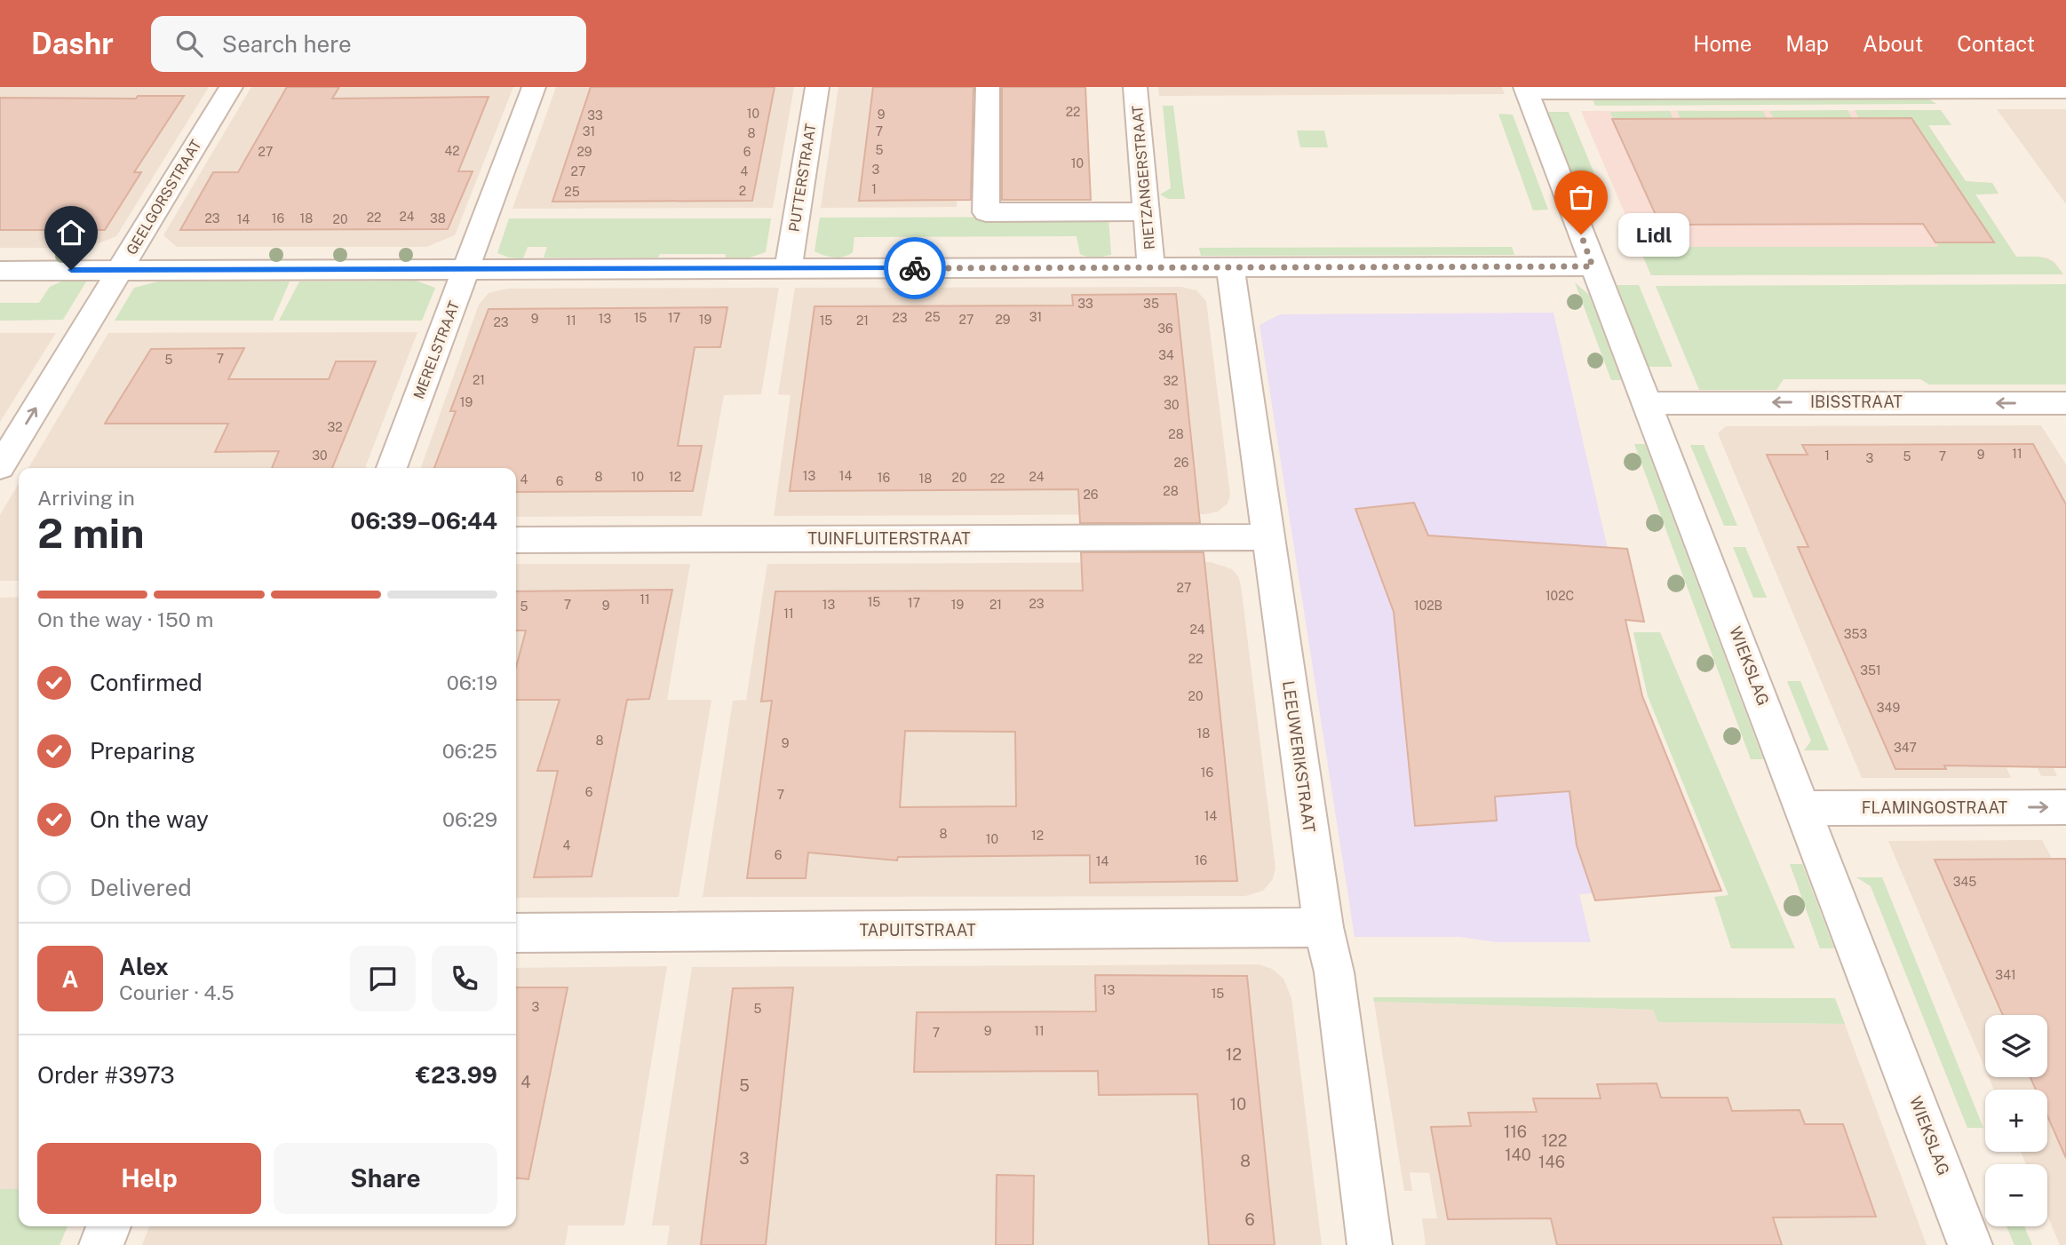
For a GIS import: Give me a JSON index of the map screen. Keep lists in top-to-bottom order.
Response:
{
  "streets": {
    "street": [
      "PUTTERSTRAAT",
      "RIETZANGERSTRAAT",
      "GEELGORSSTRAAT",
      "MERELSTRAAT",
      "IBISSTRAAT",
      "TUINFLUITERSTRAAT",
      "WIEKSLAG",
      "LEEUWERIKSTRAAT",
      "FLAMINGOSTRAAT",
      "TAPUITSTRAAT"
    ]
  },
  "crossings": [
    ["IBISSTRAAT", "WIEKSLAG"],
    ["TUINFLUITERSTRAAT", "LEEUWERIKSTRAAT"],
    ["WIEKSLAG", "FLAMINGOSTRAAT"],
    ["LEEUWERIKSTRAAT", "TAPUITSTRAAT"]
  ],
  "one_way": ["GEELGORSSTRAAT", "IBISSTRAAT", "FLAMINGOSTRAAT"],
  "places": ["Lidl"],
  "house_numbers": [
    "22",
    "10",
    "9",
    "33",
    "31",
    "7",
    "8",
    "5",
    "42",
    "27",
    "29",
    "6",
    "10",
    "3",
    "27",
    "4",
    "1",
    "2",
    "25",
    "24",
    "22",
    "23",
    "16",
    "18",
    "38",
    "14",
    "20",
    "33",
    "35",
    "25",
    "31",
    "15",
    "17",
    "23",
    "9",
    "13",
    "19",
    "27",
    "29",
    "11",
    "15",
    "21",
    "23",
    "36",
    "34",
    "7",
    "5",
    "21",
    "32",
    "19",
    "30",
    "32",
    "28",
    "11",
    "9",
    "30",
    "1",
    "5",
    "7",
    "3",
    "26",
    "13",
    "14",
    "8",
    "10",
    "12",
    "24",
    "16",
    "20",
    "18",
    "22",
    "4",
    "6",
    "28",
    "26",
    "27",
    "102C",
    "11",
    "15",
    "17",
    "23",
    "7",
    "13",
    "19",
    "21",
    "9",
    "102B",
    "5",
    "11",
    "24",
    "353",
    "22",
    "351",
    "20",
    "349",
    "18",
    "8",
    "9",
    "347",
    "16",
    "6",
    "7",
    "14",
    "8",
    "12",
    "10",
    "4",
    "6",
    "16",
    "14",
    "345",
    "341",
    "13",
    "15",
    "3",
    "5",
    "9",
    "11",
    "7",
    "12",
    "4",
    "5",
    "10",
    "116",
    "122",
    "140",
    "3",
    "8",
    "146",
    "6"
  ],
  "page": {
    "header": "Dashr",
    "search": "Search here",
    "nav": [
      "Home",
      "Map",
      "About",
      "Contact"
    ],
    "bubble": "Lidl",
    "heading": ["2 min", "Arriving in", "06:39–06:44"],
    "panel": [
      "Alex",
      "Courier · 4.5",
      "Order #3973",
      "€23.99"
    ],
    "bar": "On the way · 150 m",
    "list": [
      ["Confirmed", "06:19"],
      ["Preparing", "06:25"],
      ["On the way", "06:29"],
      "Delivered"
    ],
    "round": "A",
    "map_buttons": ["+", "−"],
    "buttons": ["Help", "Share"]
  }
}
